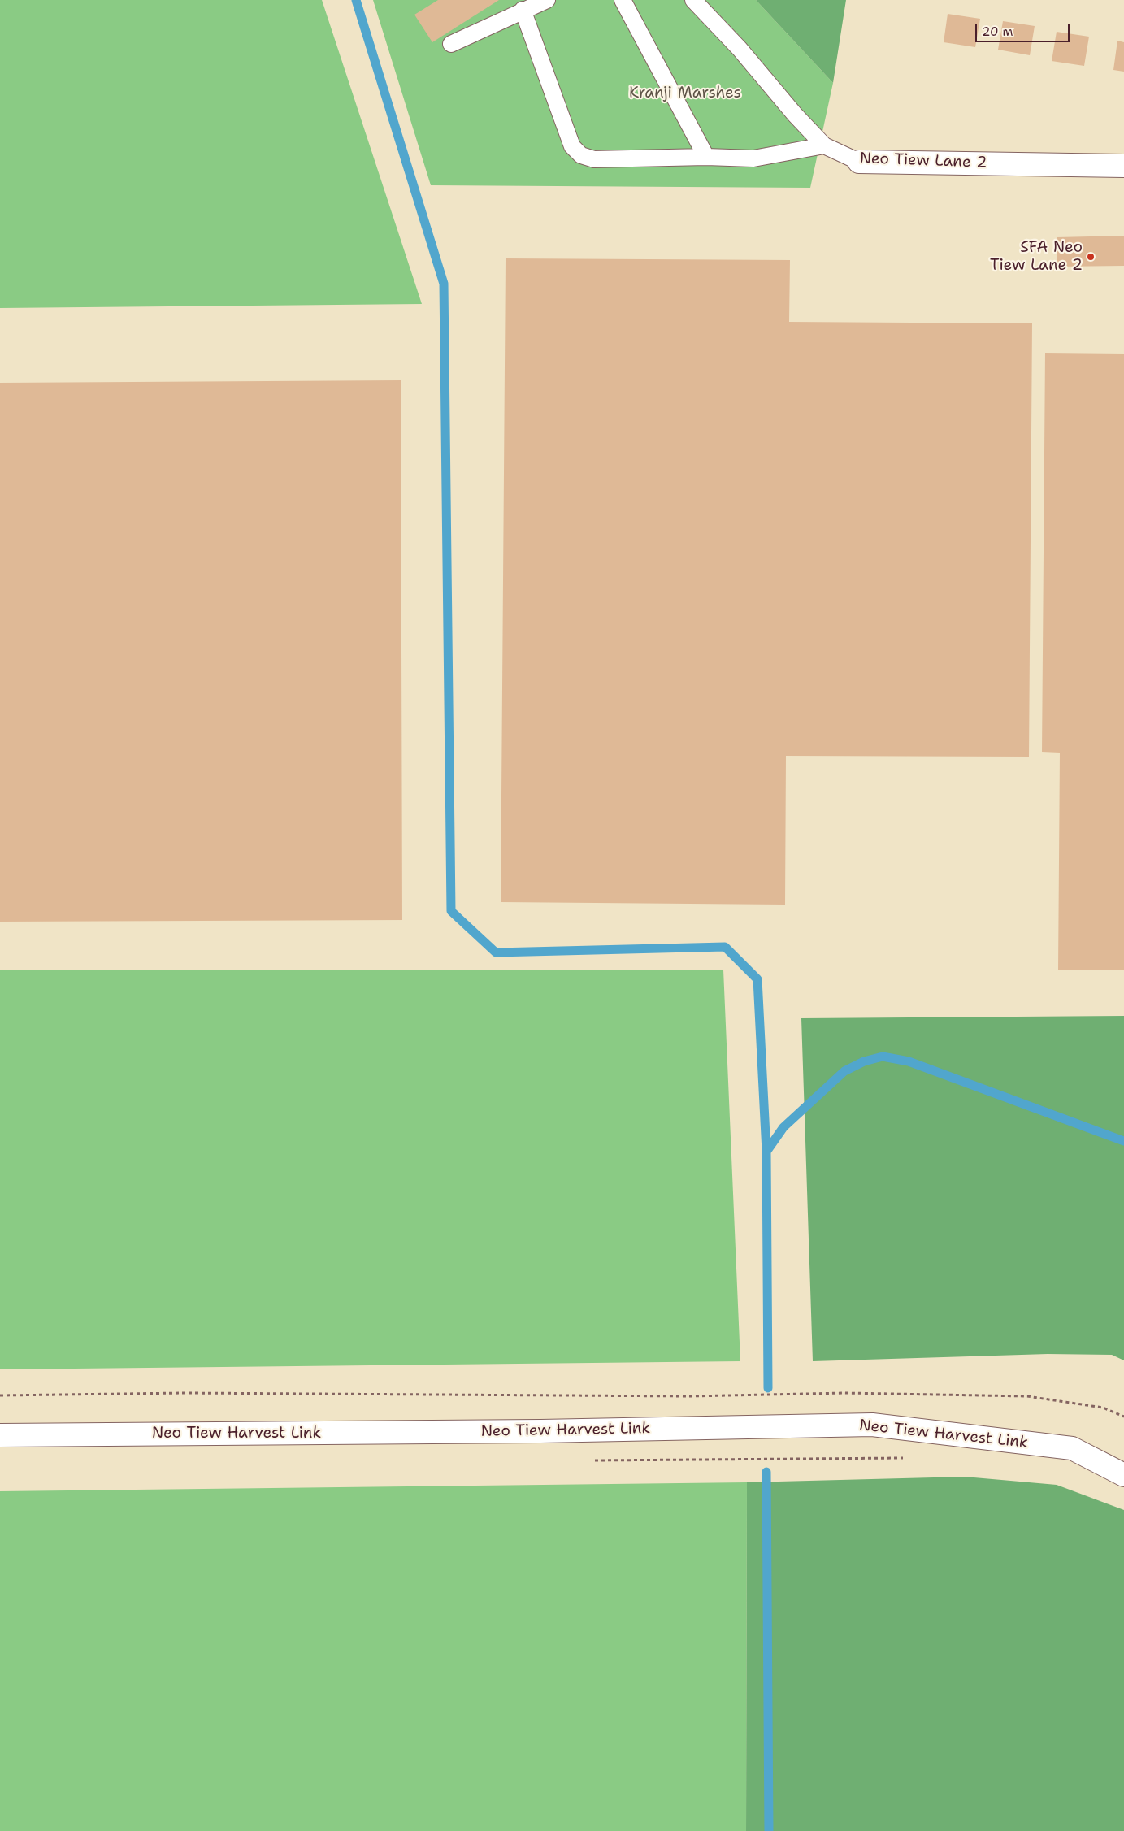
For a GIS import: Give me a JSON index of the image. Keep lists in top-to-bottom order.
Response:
{
  "streets": {
    "street": ["Neo Tiew Lane 2", "Neo Tiew Harvest Link"]
  },
  "parks": ["Kranji Marshes"],
  "places": ["SFA Neo Tiew Lane 2"],
  "scale_bar": "20 m"
}
